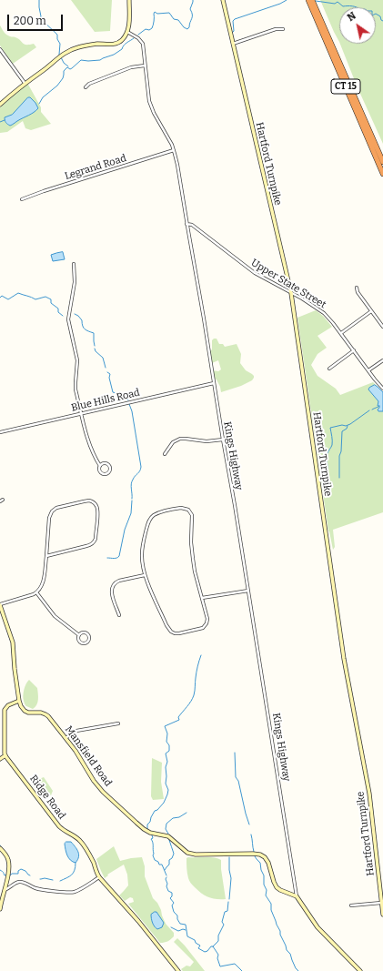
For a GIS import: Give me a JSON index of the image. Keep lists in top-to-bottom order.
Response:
{
  "streets": {
    "highway": ["CT 15"],
    "main road": ["Hartford Turnpike", "Mansfield Road", "Ridge Road"],
    "street": [
      "Legrand Road",
      "Upper State Street",
      "Blue Hills Road",
      "Kings Highway"
    ]
  },
  "crossings": [
    ["Hartford Turnpike", "Upper State Street"],
    ["Legrand Road", "Kings Highway"],
    ["Upper State Street", "Kings Highway"],
    ["Blue Hills Road", "Kings Highway"],
    ["Kings Highway", "Mansfield Road"]
  ],
  "scale_bar": "200 m",
  "north": "top left"
}
